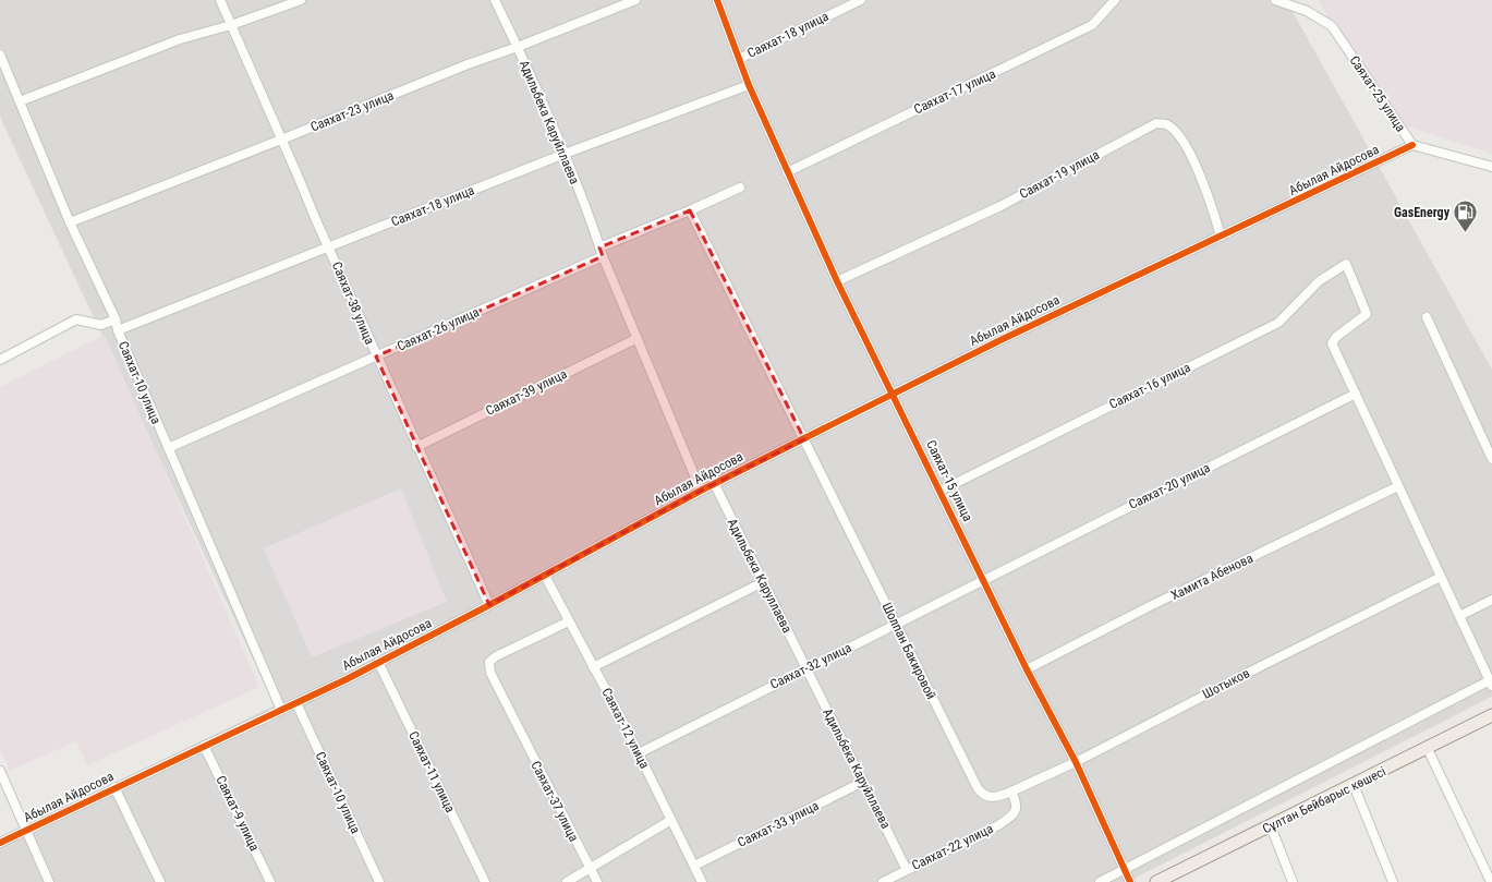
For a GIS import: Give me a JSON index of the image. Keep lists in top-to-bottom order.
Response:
{
  "streets": {
    "main road": ["Сұлтан Бейбарыс көшесі"],
    "street": [
      "Саяхат-18 улица",
      "Саяхат-17 улица",
      "Саяхат-25 улица",
      "Саяхат-23 улица",
      "Адильбека Каруйллаева",
      "Абылая Айдосова",
      "Саяхат-19 улица",
      "Саяхат-38 улица",
      "Саяхат-26 улица",
      "Саяхат-10 улица",
      "Саяхат-16 улица",
      "Саяхат-39 улица",
      "Саяхат-15 улица",
      "Саяхат-20 улица",
      "Адильбека Каруллаева",
      "Хамита Абенова",
      "Шолпан Бакировой",
      "Саяхат-32 улица",
      "Шотыков",
      "Саяхат-12 улица",
      "Саяхат-11 улица",
      "Саяхат-37 улица",
      "Саяхат-9 улица",
      "Саяхат-33 улица",
      "Саяхат-22 улица"
    ]
  },
  "crossings": [
    ["Саяхат-18 улица", "Адильбека Каруйллаева"],
    ["Саяхат-18 улица", "Саяхат-38 улица"],
    ["Саяхат-18 улица", "Саяхат-10 улица"],
    ["Саяхат-18 улица", "Саяхат-15 улица"],
    ["Саяхат-17 улица", "Саяхат-15 улица"],
    ["Саяхат-25 улица", "Абылая Айдосова"],
    ["Саяхат-23 улица", "Адильбека Каруйллаева"],
    ["Саяхат-23 улица", "Саяхат-38 улица"],
    ["Саяхат-23 улица", "Саяхат-10 улица"],
    ["Адильбека Каруйллаева", "Адильбека Каруллаева"],
    ["Адильбека Каруйллаева", "Саяхат-32 улица"],
    ["Адильбека Каруйллаева", "Саяхат-33 улица"],
    ["Адильбека Каруйллаева", "Саяхат-22 улица"],
    ["Абылая Айдосова", "Саяхат-19 улица"],
    ["Абылая Айдосова", "Саяхат-38 улица"],
    ["Абылая Айдосова", "Саяхат-10 улица"],
    ["Абылая Айдосова", "Саяхат-15 улица"],
    ["Абылая Айдосова", "Адильбека Каруллаева"],
    ["Абылая Айдосова", "Шолпан Бакировой"],
    ["Абылая Айдосова", "Саяхат-12 улица"],
    ["Абылая Айдосова", "Саяхат-11 улица"],
    ["Абылая Айдосова", "Саяхат-9 улица"],
    ["Саяхат-19 улица", "Саяхат-15 улица"],
    ["Саяхат-38 улица", "Саяхат-26 улица"],
    ["Саяхат-38 улица", "Саяхат-39 улица"],
    ["Саяхат-26 улица", "Саяхат-10 улица"],
    ["Саяхат-16 улица", "Саяхат-15 улица"],
    ["Саяхат-16 улица", "Саяхат-20 улица"],
    ["Саяхат-15 улица", "Саяхат-20 улица"],
    ["Саяхат-15 улица", "Хамита Абенова"],
    ["Саяхат-15 улица", "Саяхат-32 улица"],
    ["Саяхат-15 улица", "Шотыков"],
    ["Саяхат-20 улица", "Саяхат-32 улица"],
    ["Адильбека Каруллаева", "Саяхат-32 улица"],
    ["Шолпан Бакировой", "Саяхат-32 улица"],
    ["Шолпан Бакировой", "Шотыков"],
    ["Шолпан Бакировой", "Саяхат-22 улица"],
    ["Саяхат-32 улица", "Саяхат-12 улица"],
    ["Шотыков", "Саяхат-22 улица"],
    ["Саяхат-12 улица", "Саяхат-37 улица"],
    ["Саяхат-12 улица", "Саяхат-33 улица"]
  ],
  "places": {
    "fuel station": ["GasEnergy"]
  }
}
